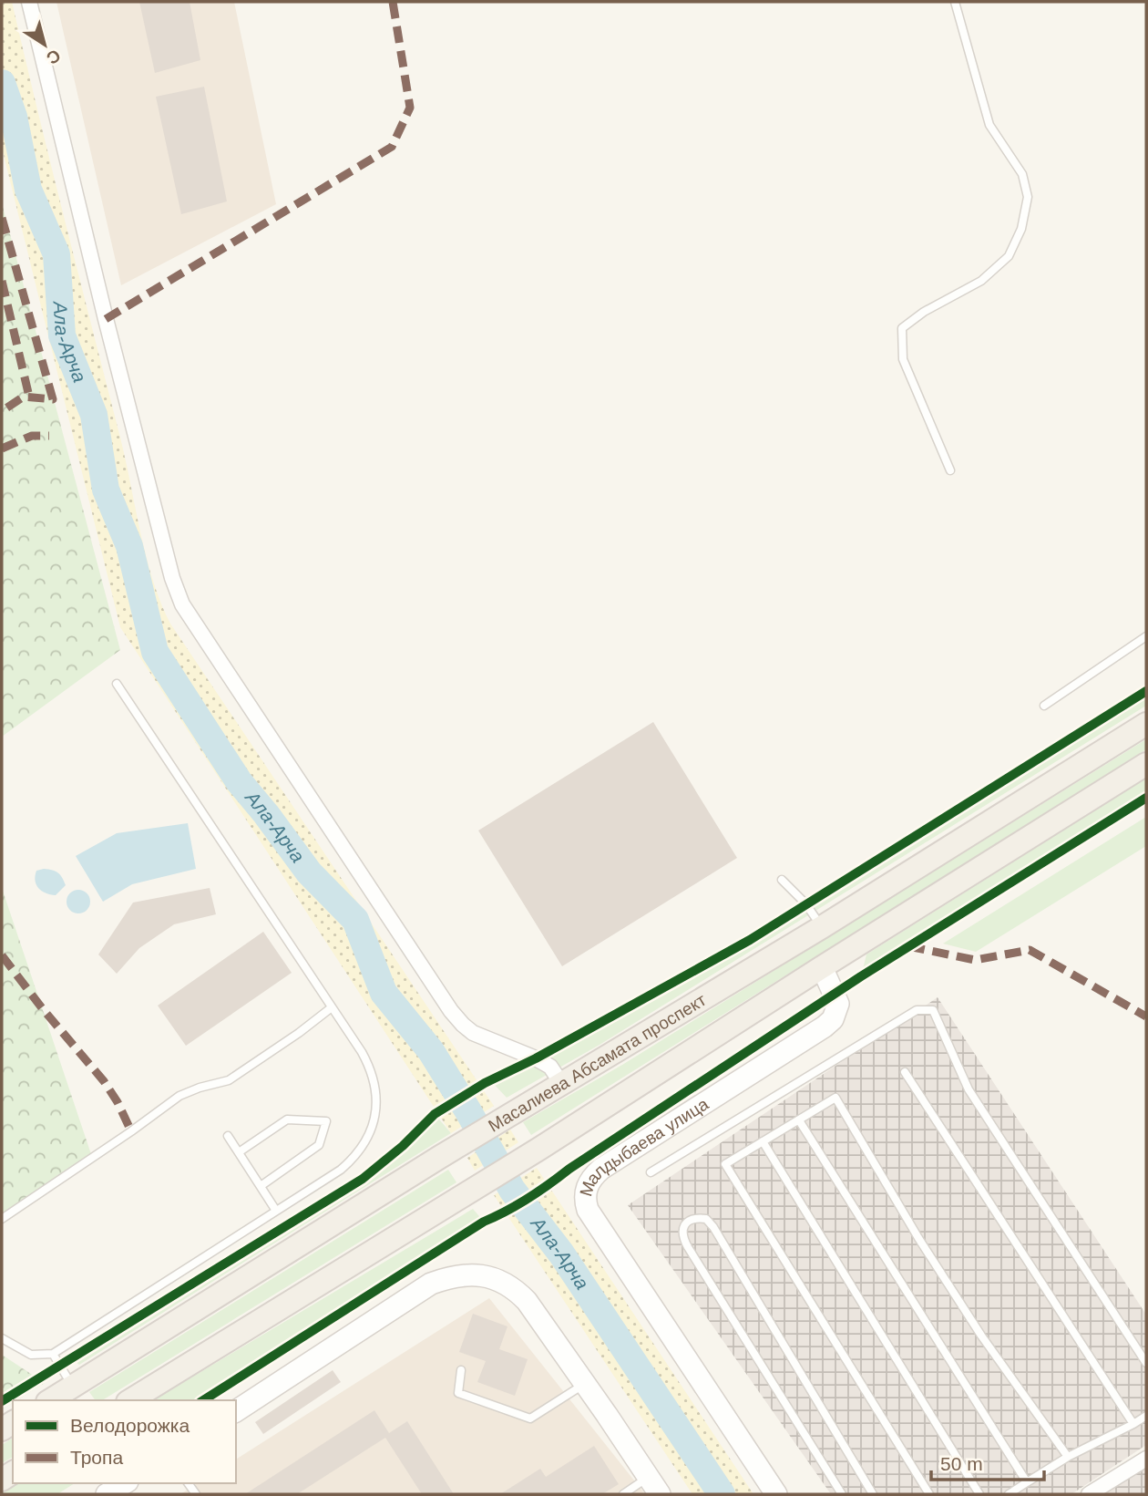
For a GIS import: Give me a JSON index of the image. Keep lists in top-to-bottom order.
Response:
{
  "streets": {
    "main road": ["Масалиева Абсамата проспект"],
    "street": ["Малдыбаева улица"]
  },
  "water": ["Ала-Арча"],
  "legend": ["Велодорожка", "Тропа"],
  "scale_bar": "50 m",
  "north": "bottom right"
}
